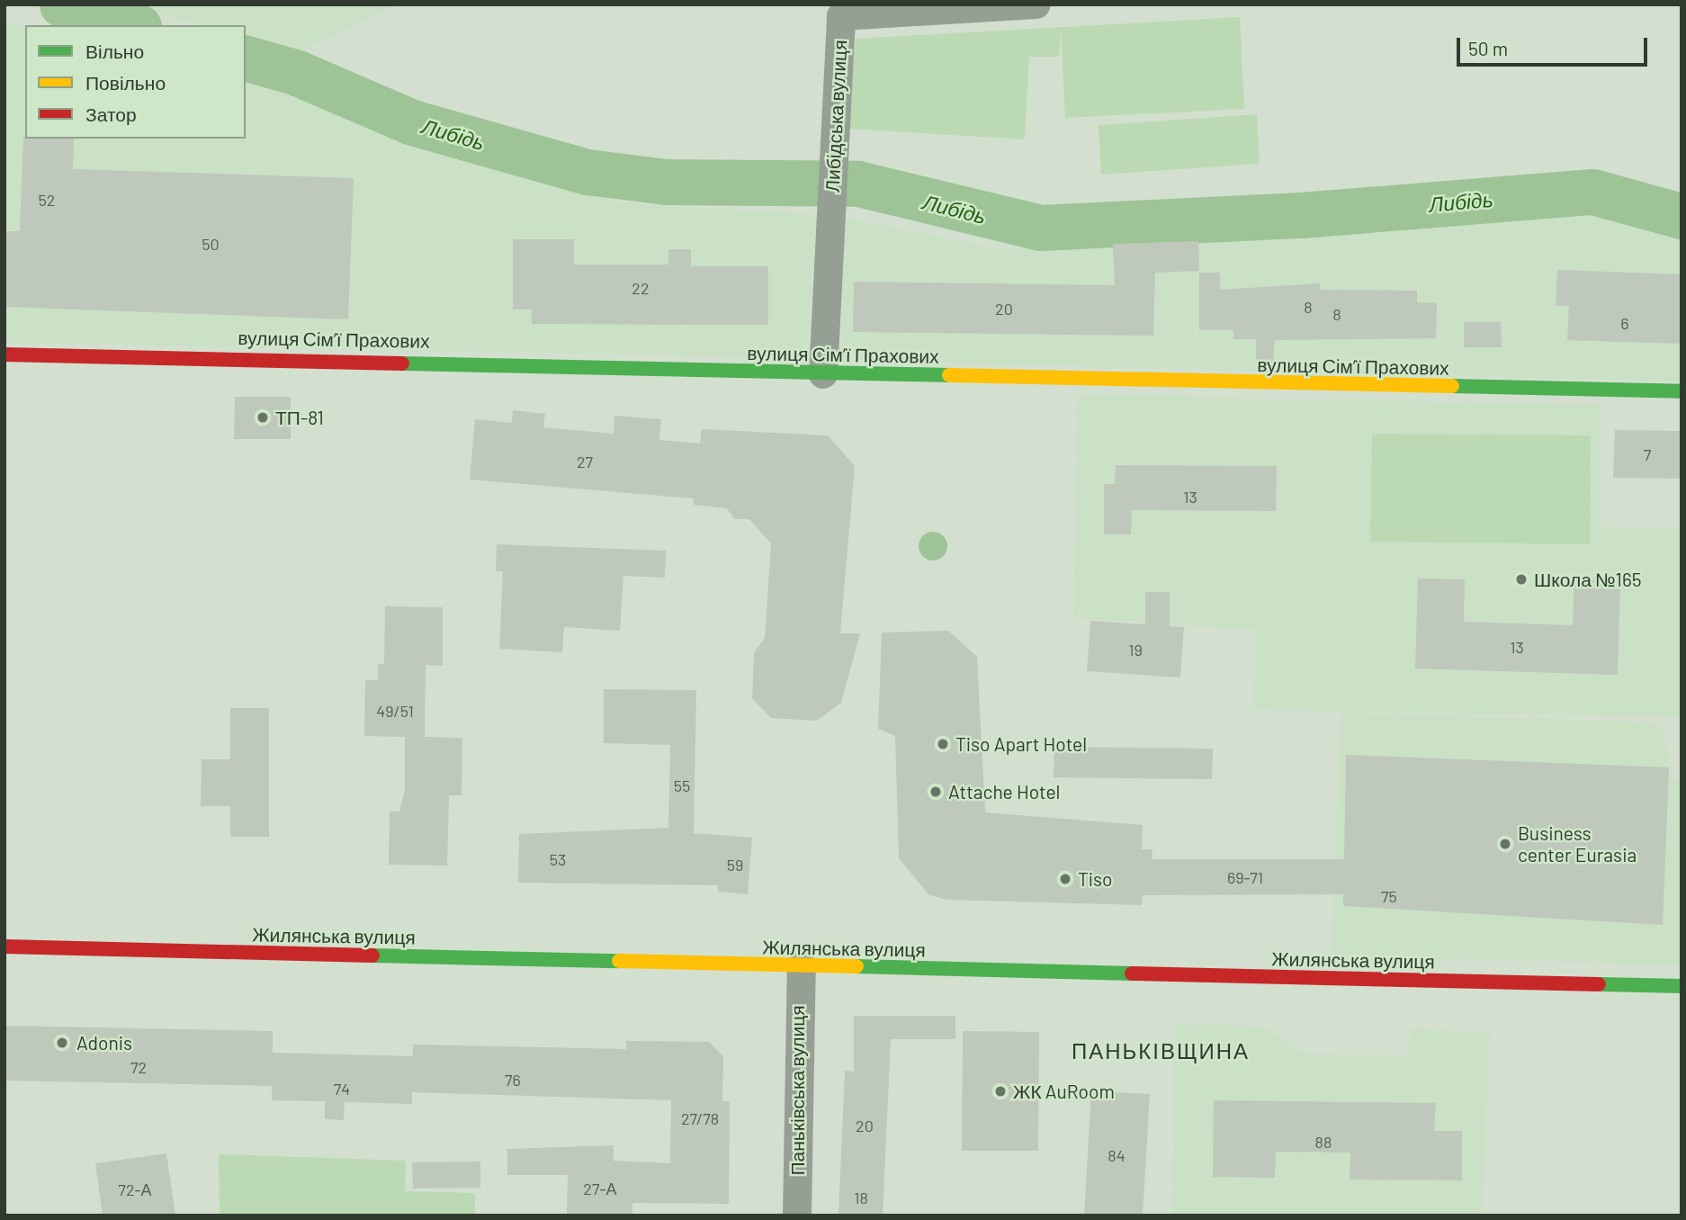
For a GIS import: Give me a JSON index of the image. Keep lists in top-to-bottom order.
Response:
{
  "streets": {
    "street": [
      "Либідська вулиця",
      "вулиця Сімʼї Прахових",
      "Жилянська вулиця",
      "Паньківська вулиця"
    ]
  },
  "crossings": [
    ["Либідська вулиця", "вулиця Сімʼї Прахових"],
    ["Жилянська вулиця", "Паньківська вулиця"]
  ],
  "districts": ["ПАНЬКІВЩИНА"],
  "water": ["Либідь"],
  "places": [
    "ТП-81",
    "Школа №165",
    "Tiso Apart Hotel",
    "Attache Hotel",
    "Business center Eurasia",
    "Tiso",
    "Adonis",
    "ЖК AuRoom"
  ],
  "house_numbers": [
    "52",
    "50",
    "22",
    "8",
    "20",
    "8",
    "6",
    "7",
    "27",
    "13",
    "13",
    "19",
    "49/51",
    "55",
    "53",
    "59",
    "69-71",
    "75",
    "72",
    "76",
    "74",
    "27/78",
    "20",
    "88",
    "84",
    "27-А",
    "72-А",
    "18"
  ],
  "legend": ["Вільно", "Повільно", "Затор"],
  "scale_bar": "50 m"
}
